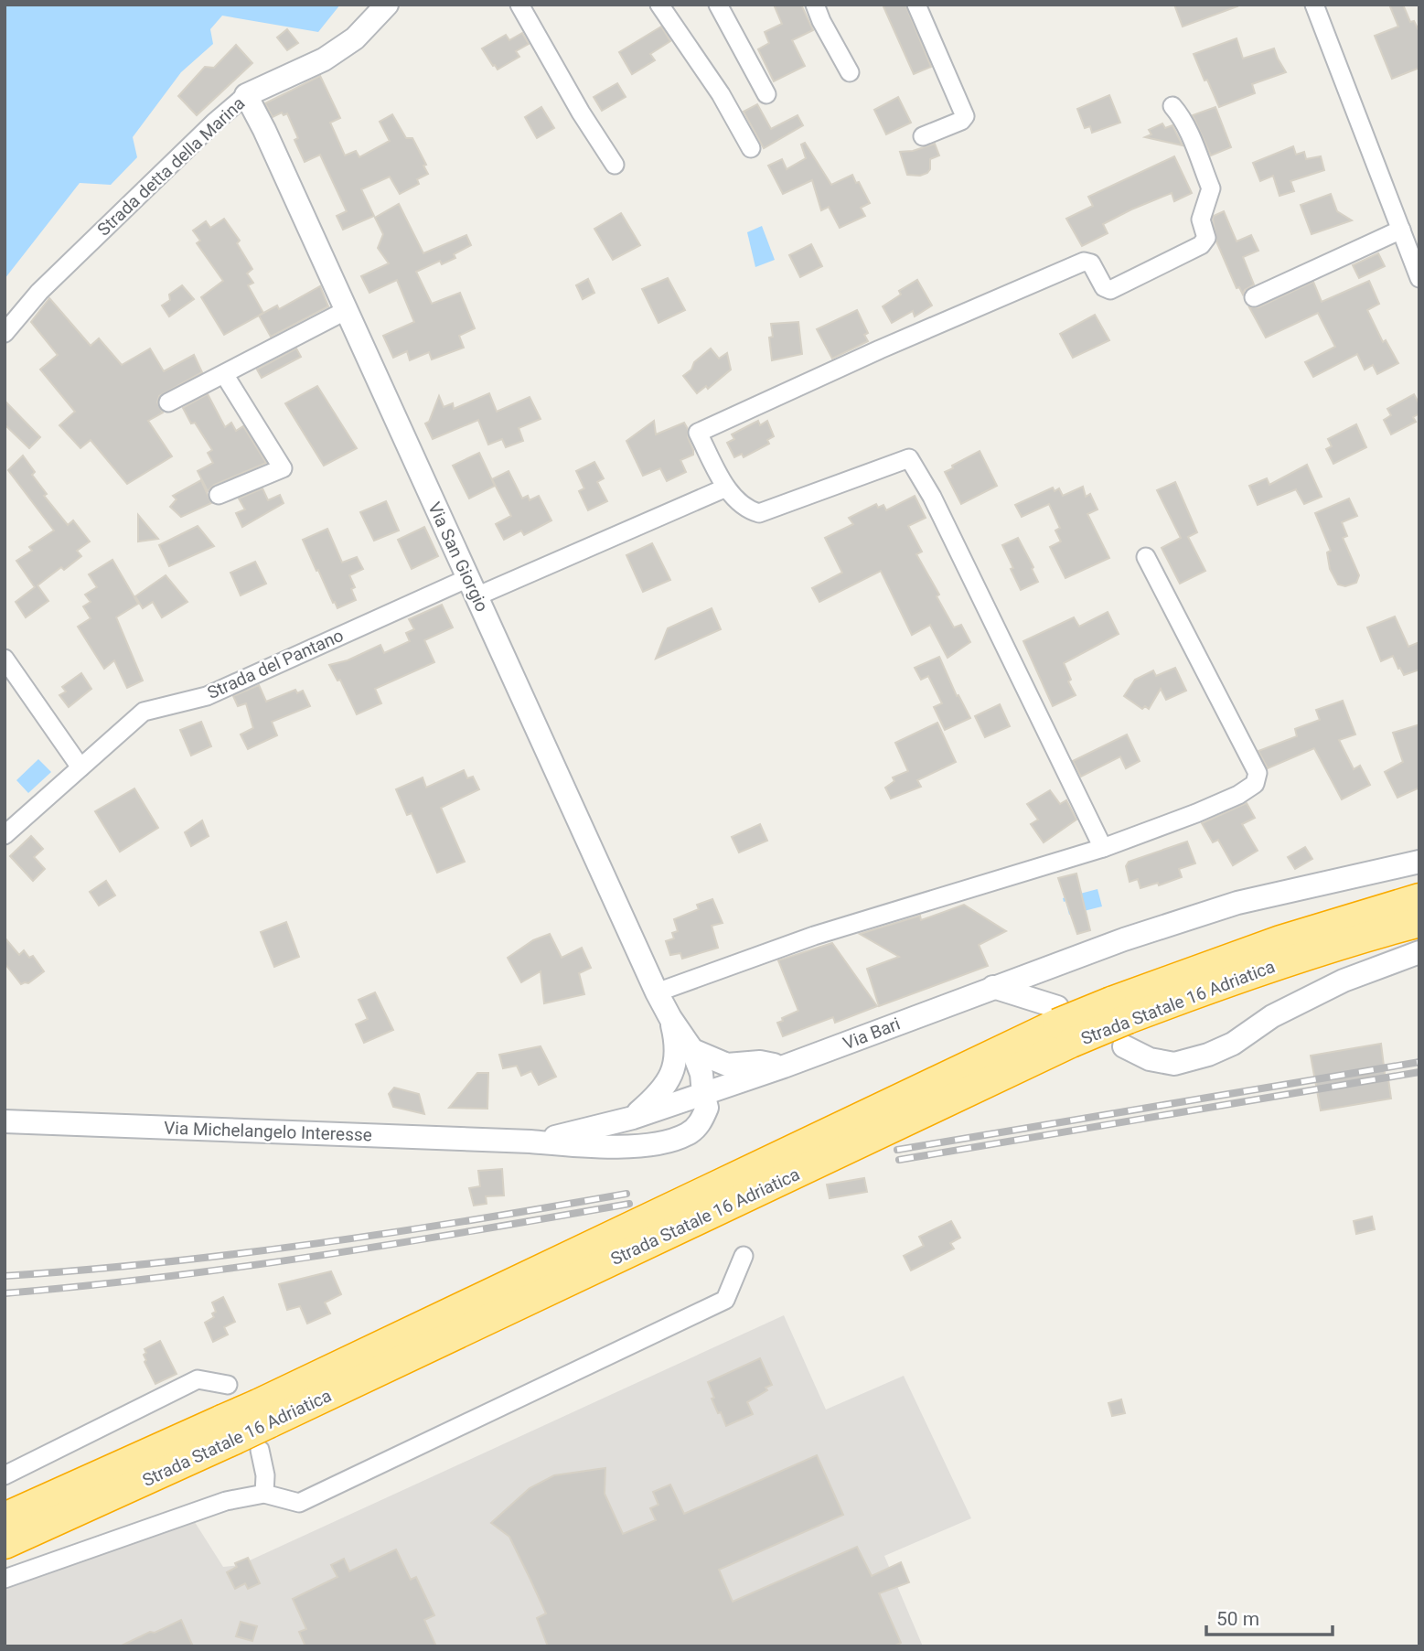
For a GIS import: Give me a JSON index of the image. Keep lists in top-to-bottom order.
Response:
{
  "streets": {
    "highway": ["Strada Statale 16 Adriatica"],
    "street": [
      "Strada detta della Marina",
      "Via San Giorgio",
      "Strada del Pantano",
      "Via Bari",
      "Via Michelangelo Interesse"
    ]
  },
  "crossings": [
    ["Strada detta della Marina", "Via San Giorgio"],
    ["Via San Giorgio", "Strada del Pantano"],
    ["Via San Giorgio", "Via Bari"],
    ["Via San Giorgio", "Via Michelangelo Interesse"],
    ["Via Bari", "Via Michelangelo Interesse"]
  ],
  "scale_bar": "50 m"
}
